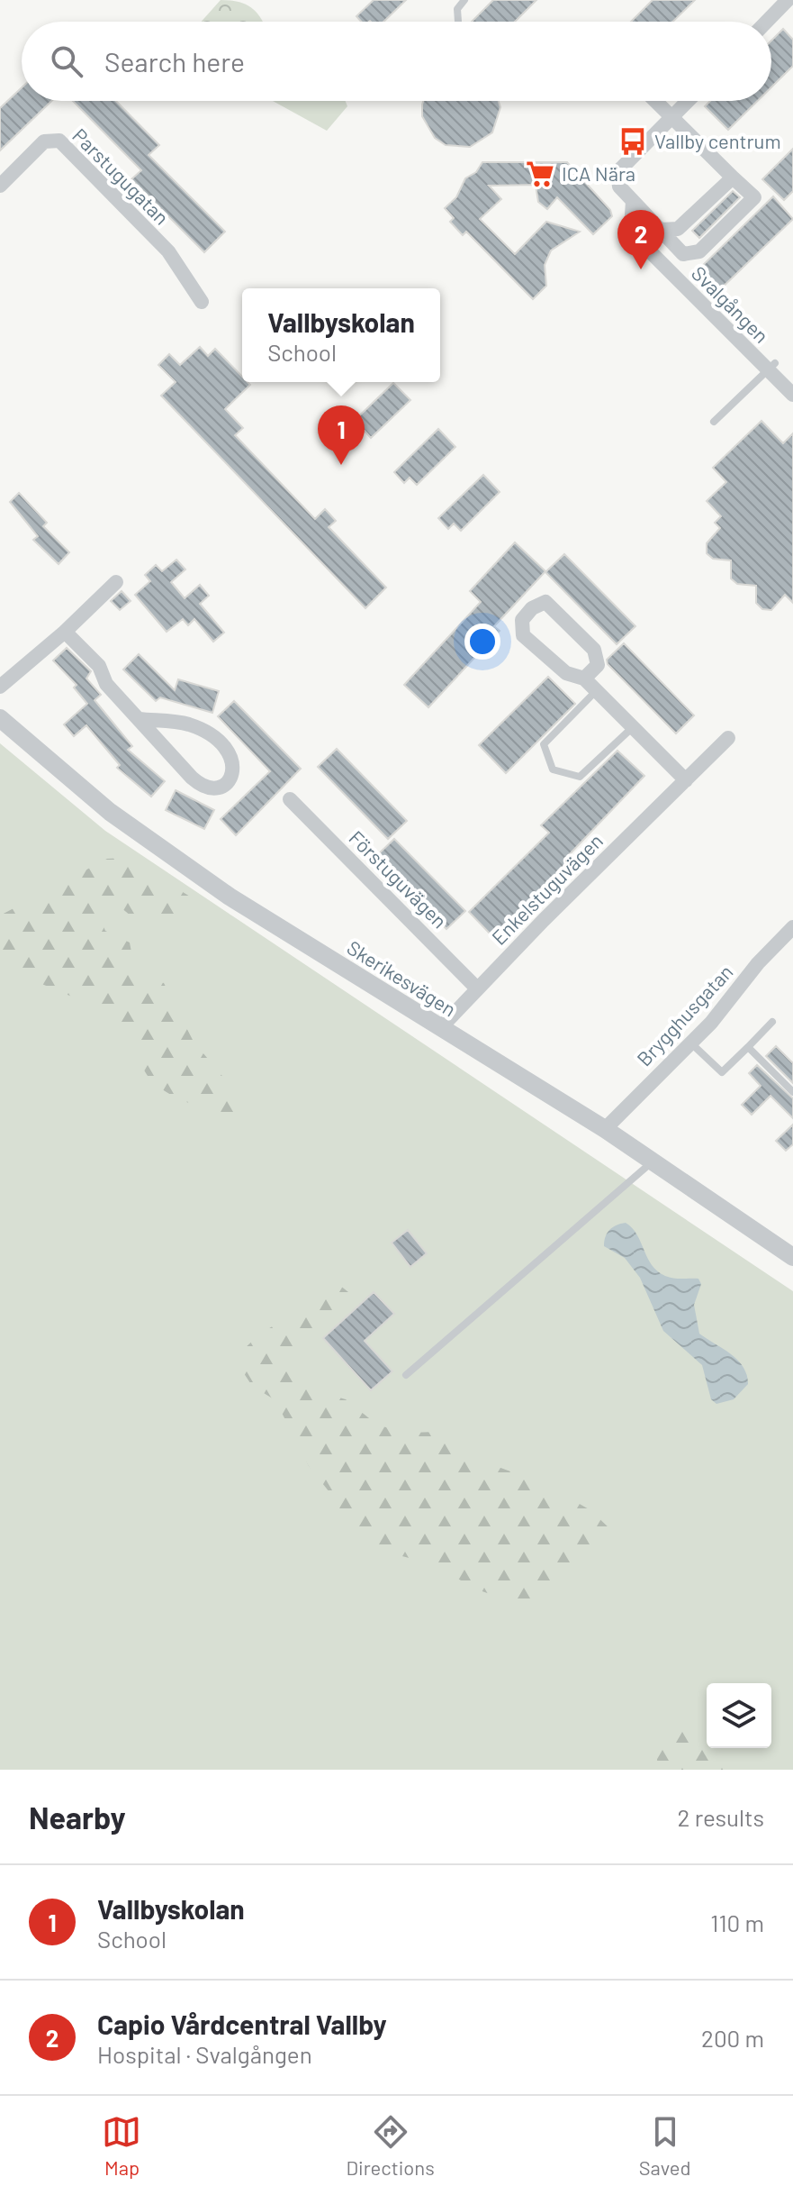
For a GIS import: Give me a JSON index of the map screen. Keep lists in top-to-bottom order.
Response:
{
  "streets": {
    "street": [
      "Parstugugatan",
      "Svalgången",
      "Förstuguvägen",
      "Enkelstuguvägen",
      "Skerikesvägen",
      "Brygghusgatan"
    ]
  },
  "crossings": [
    ["Förstuguvägen", "Enkelstuguvägen"],
    ["Enkelstuguvägen", "Skerikesvägen"],
    ["Skerikesvägen", "Brygghusgatan"]
  ],
  "places": {
    "bus stop": ["Vallby centrum"],
    "supermarket": ["ICA Nära"]
  },
  "page": {
    "search": "Search here",
    "pins": ["2", "1"],
    "popup": ["Vallbyskolan", "School"],
    "heading": ["Nearby", "2 results"],
    "list": [
      {
        "mark": "1",
        "name": "Vallbyskolan",
        "note": "School",
        "value": "110 m"
      },
      {
        "mark": "2",
        "name": "Capio Vårdcentral Vallby",
        "note": "Hospital · Svalgången",
        "value": "200 m"
      }
    ],
    "nav": ["Map", "Directions", "Saved"]
  }
}
